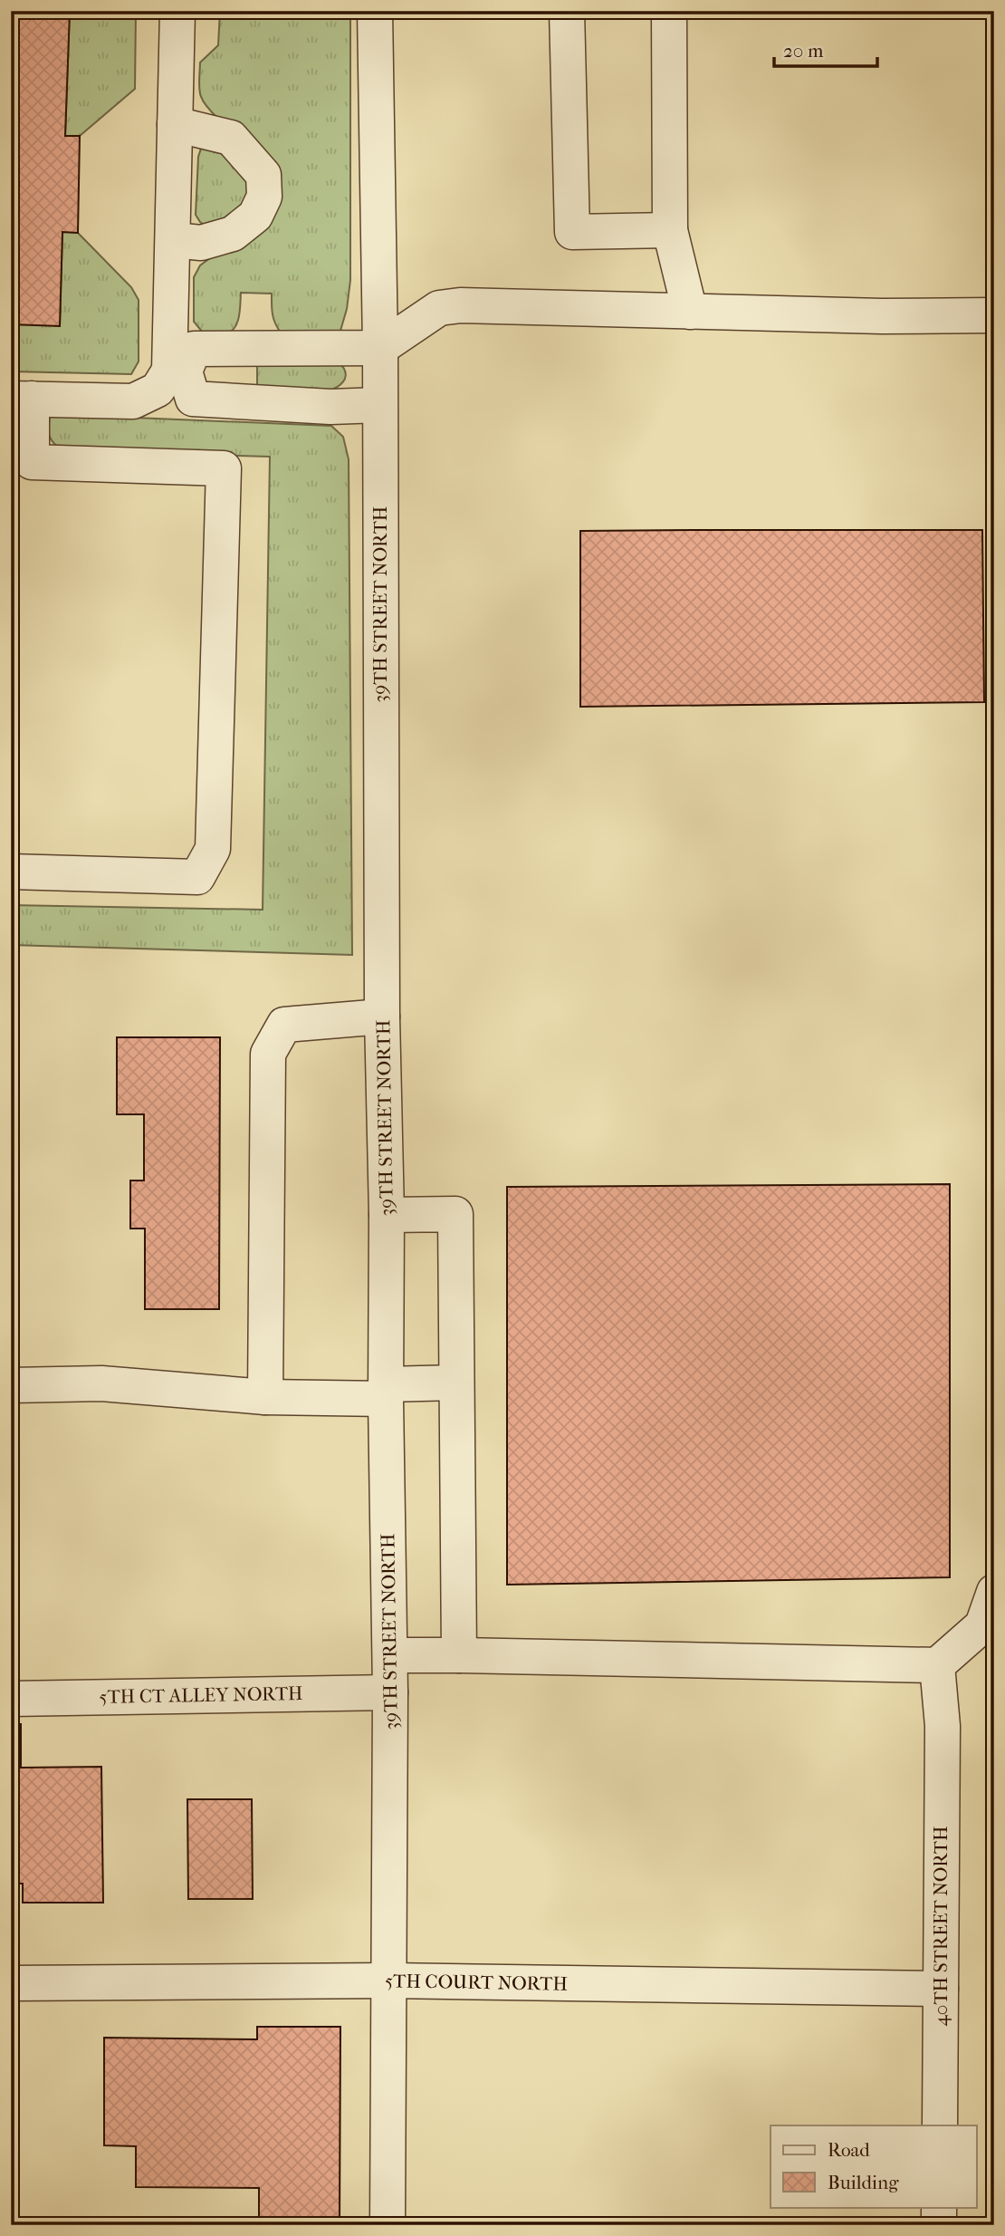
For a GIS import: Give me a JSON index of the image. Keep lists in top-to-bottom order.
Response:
{
  "streets": {
    "street": [
      "39TH STREET NORTH",
      "5TH CT ALLEY NORTH",
      "40TH STREET NORTH",
      "5TH COURT NORTH"
    ]
  },
  "crossings": [
    ["39TH STREET NORTH", "5TH CT ALLEY NORTH"],
    ["39TH STREET NORTH", "5TH COURT NORTH"],
    ["40TH STREET NORTH", "5TH COURT NORTH"]
  ],
  "legend": ["Road", "Building"],
  "scale_bar": "20 m"
}
